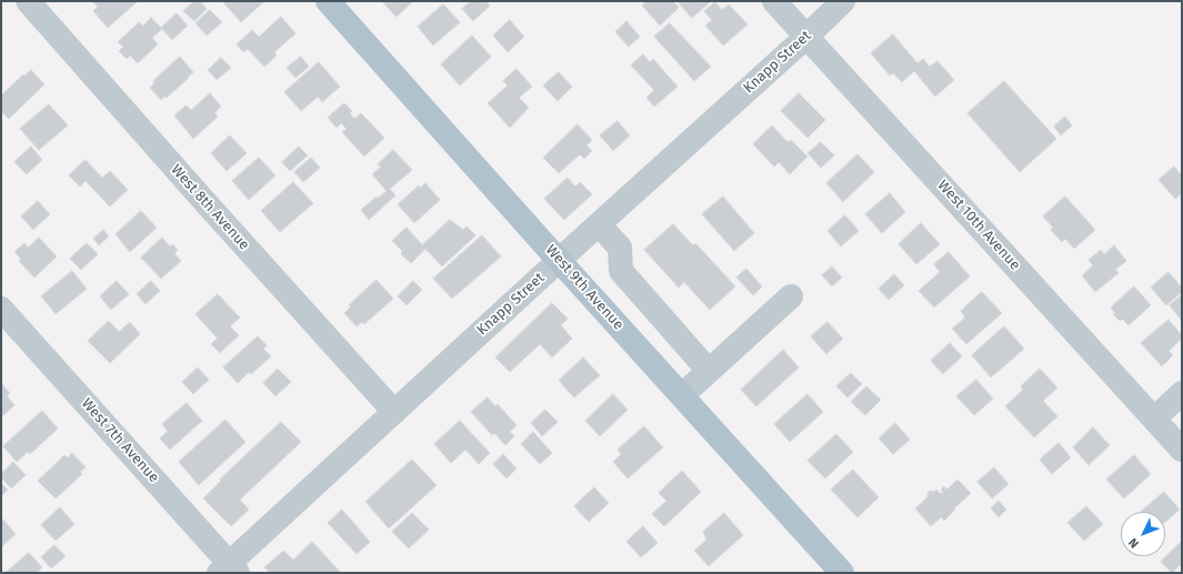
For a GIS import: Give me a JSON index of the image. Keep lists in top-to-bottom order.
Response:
{
  "streets": {
    "main road": ["West 9th Avenue"],
    "street": [
      "Knapp Street",
      "West 8th Avenue",
      "West 10th Avenue",
      "West 7th Avenue"
    ]
  },
  "crossings": [
    ["Knapp Street", "West 8th Avenue"],
    ["Knapp Street", "West 10th Avenue"],
    ["Knapp Street", "West 9th Avenue"],
    ["Knapp Street", "West 7th Avenue"]
  ],
  "north": "bottom left"
}
